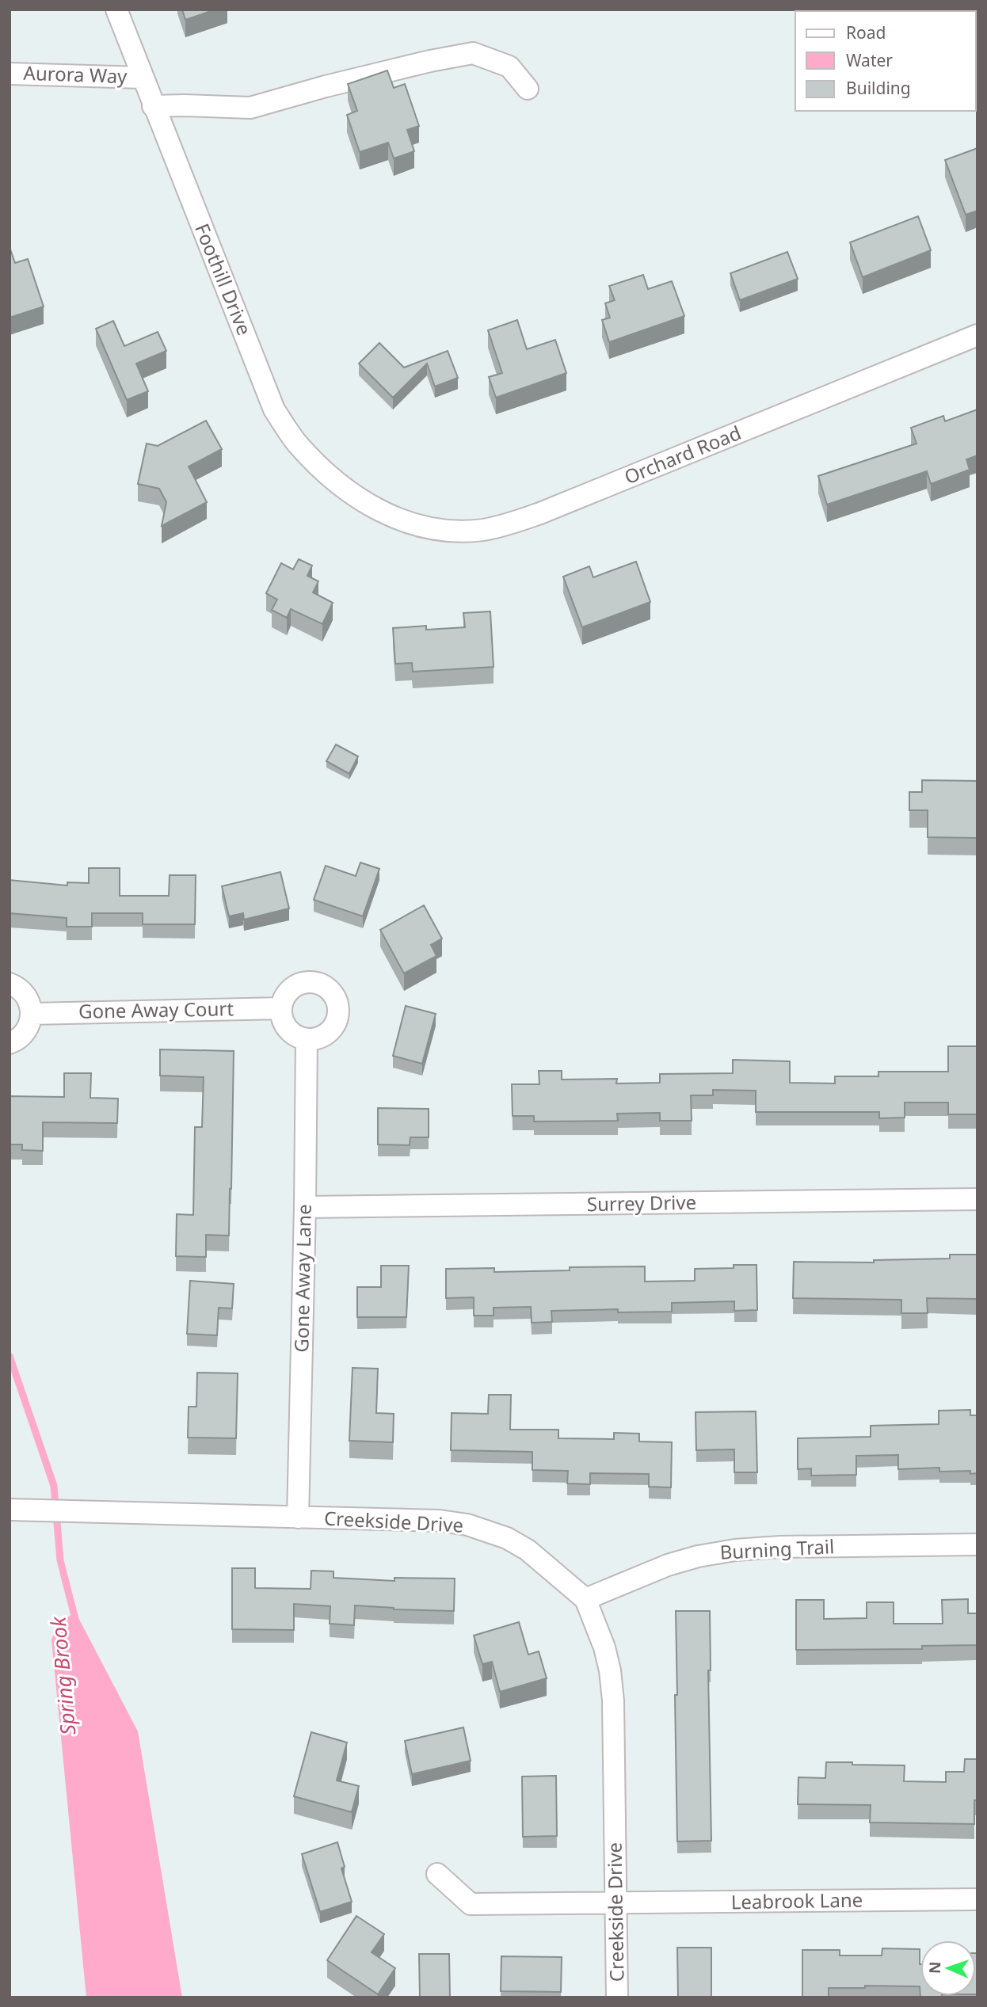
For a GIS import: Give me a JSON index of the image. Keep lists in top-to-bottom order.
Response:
{
  "streets": {
    "street": [
      "Aurora Way",
      "Foothill Drive",
      "Orchard Road",
      "Gone Away Court",
      "Surrey Drive",
      "Gone Away Lane",
      "Creekside Drive",
      "Burning Trail",
      "Leabrook Lane"
    ]
  },
  "crossings": [
    ["Aurora Way", "Foothill Drive"],
    ["Foothill Drive", "Orchard Road"],
    ["Gone Away Court", "Gone Away Lane"],
    ["Surrey Drive", "Gone Away Lane"],
    ["Gone Away Lane", "Creekside Drive"],
    ["Creekside Drive", "Burning Trail"],
    ["Creekside Drive", "Leabrook Lane"]
  ],
  "water": ["Spring Brook"],
  "legend": ["Road", "Water", "Building"],
  "north": "left"
}
